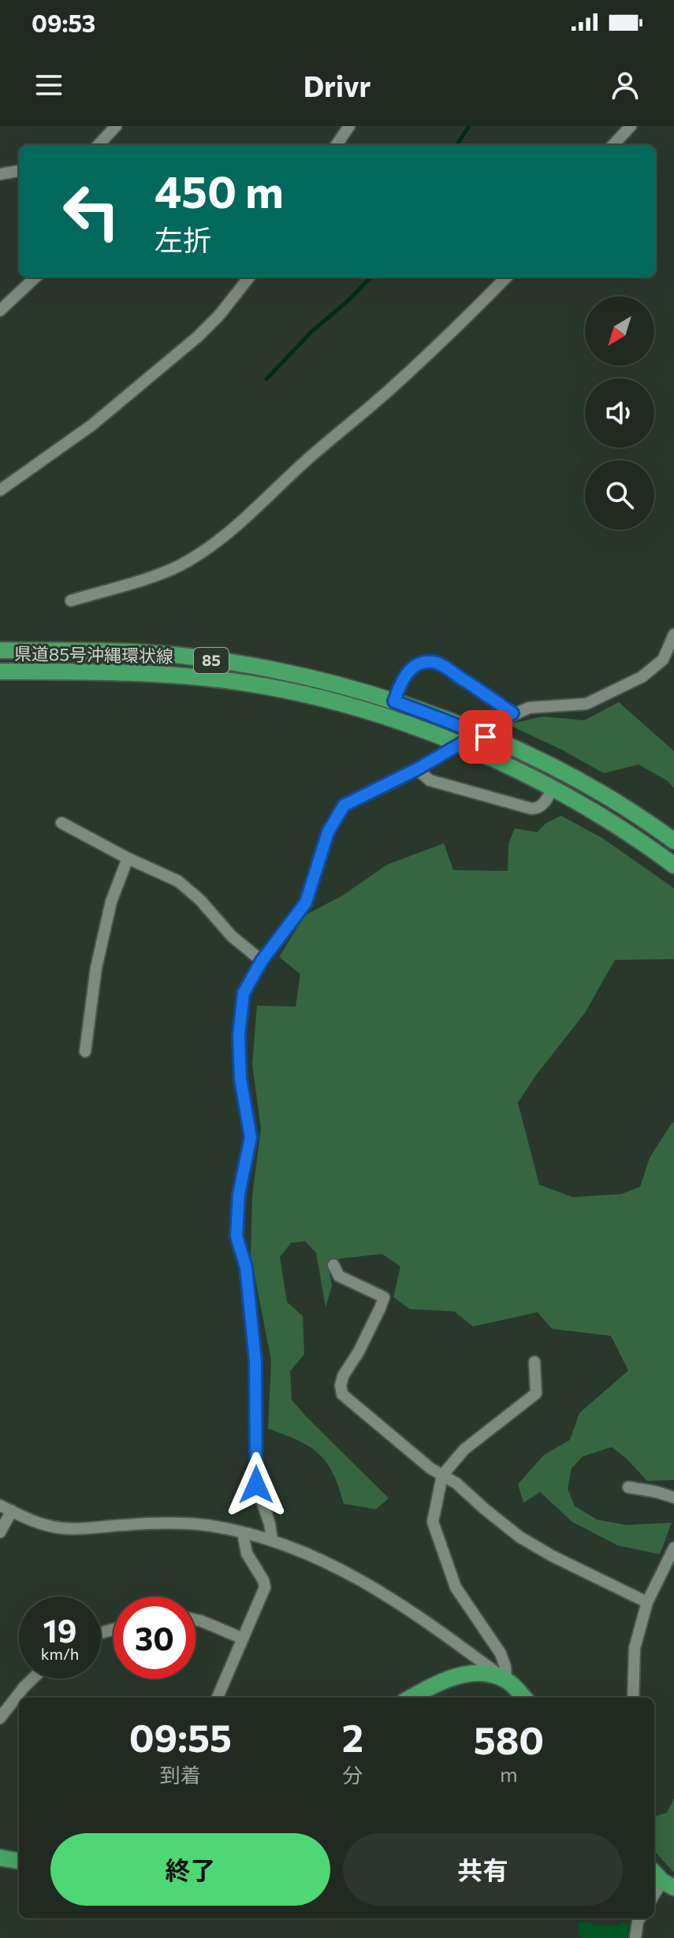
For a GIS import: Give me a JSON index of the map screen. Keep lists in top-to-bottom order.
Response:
{
  "streets": {
    "main road": ["県道85号沖縄環状線", "85"]
  },
  "north": "bottom left",
  "page": {
    "status": "09:53",
    "header": "Drivr",
    "turn": ["450 m", "左折"],
    "speed": "19 km/h",
    "limit": "30",
    "eta": [
      "09:55",
      "到着",
      "2",
      "分",
      "580",
      "m"
    ],
    "buttons": ["終了", "共有"]
  }
}
